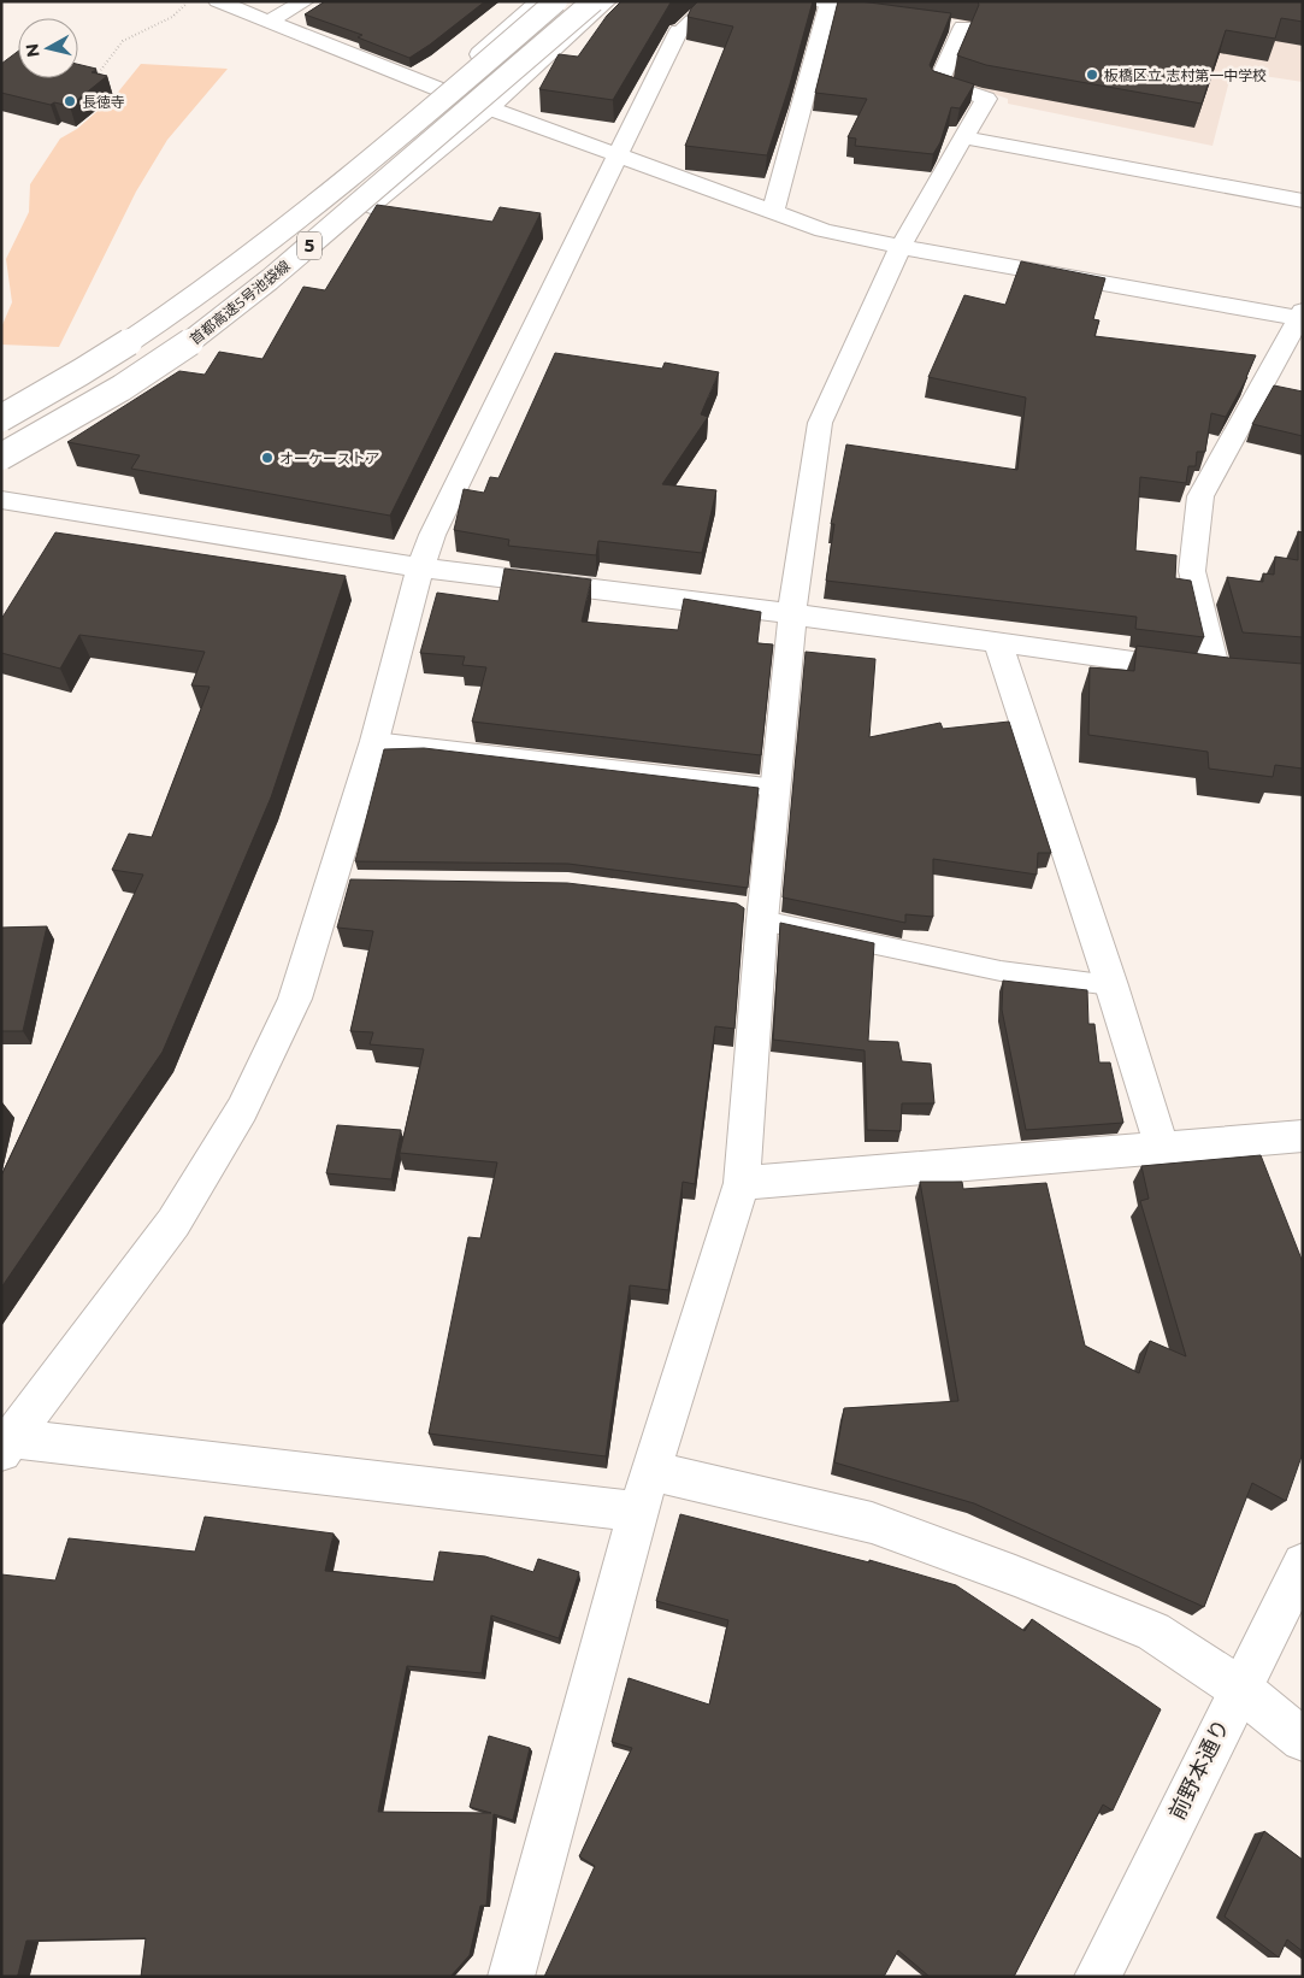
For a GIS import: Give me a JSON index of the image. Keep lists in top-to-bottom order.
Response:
{
  "streets": {
    "main road": ["5", "首都高速5号池袋線", "前野本通り"]
  },
  "places": ["板橋区立 志村第一中学校", "長徳寺", "オーケーストア"],
  "north": "left"
}
